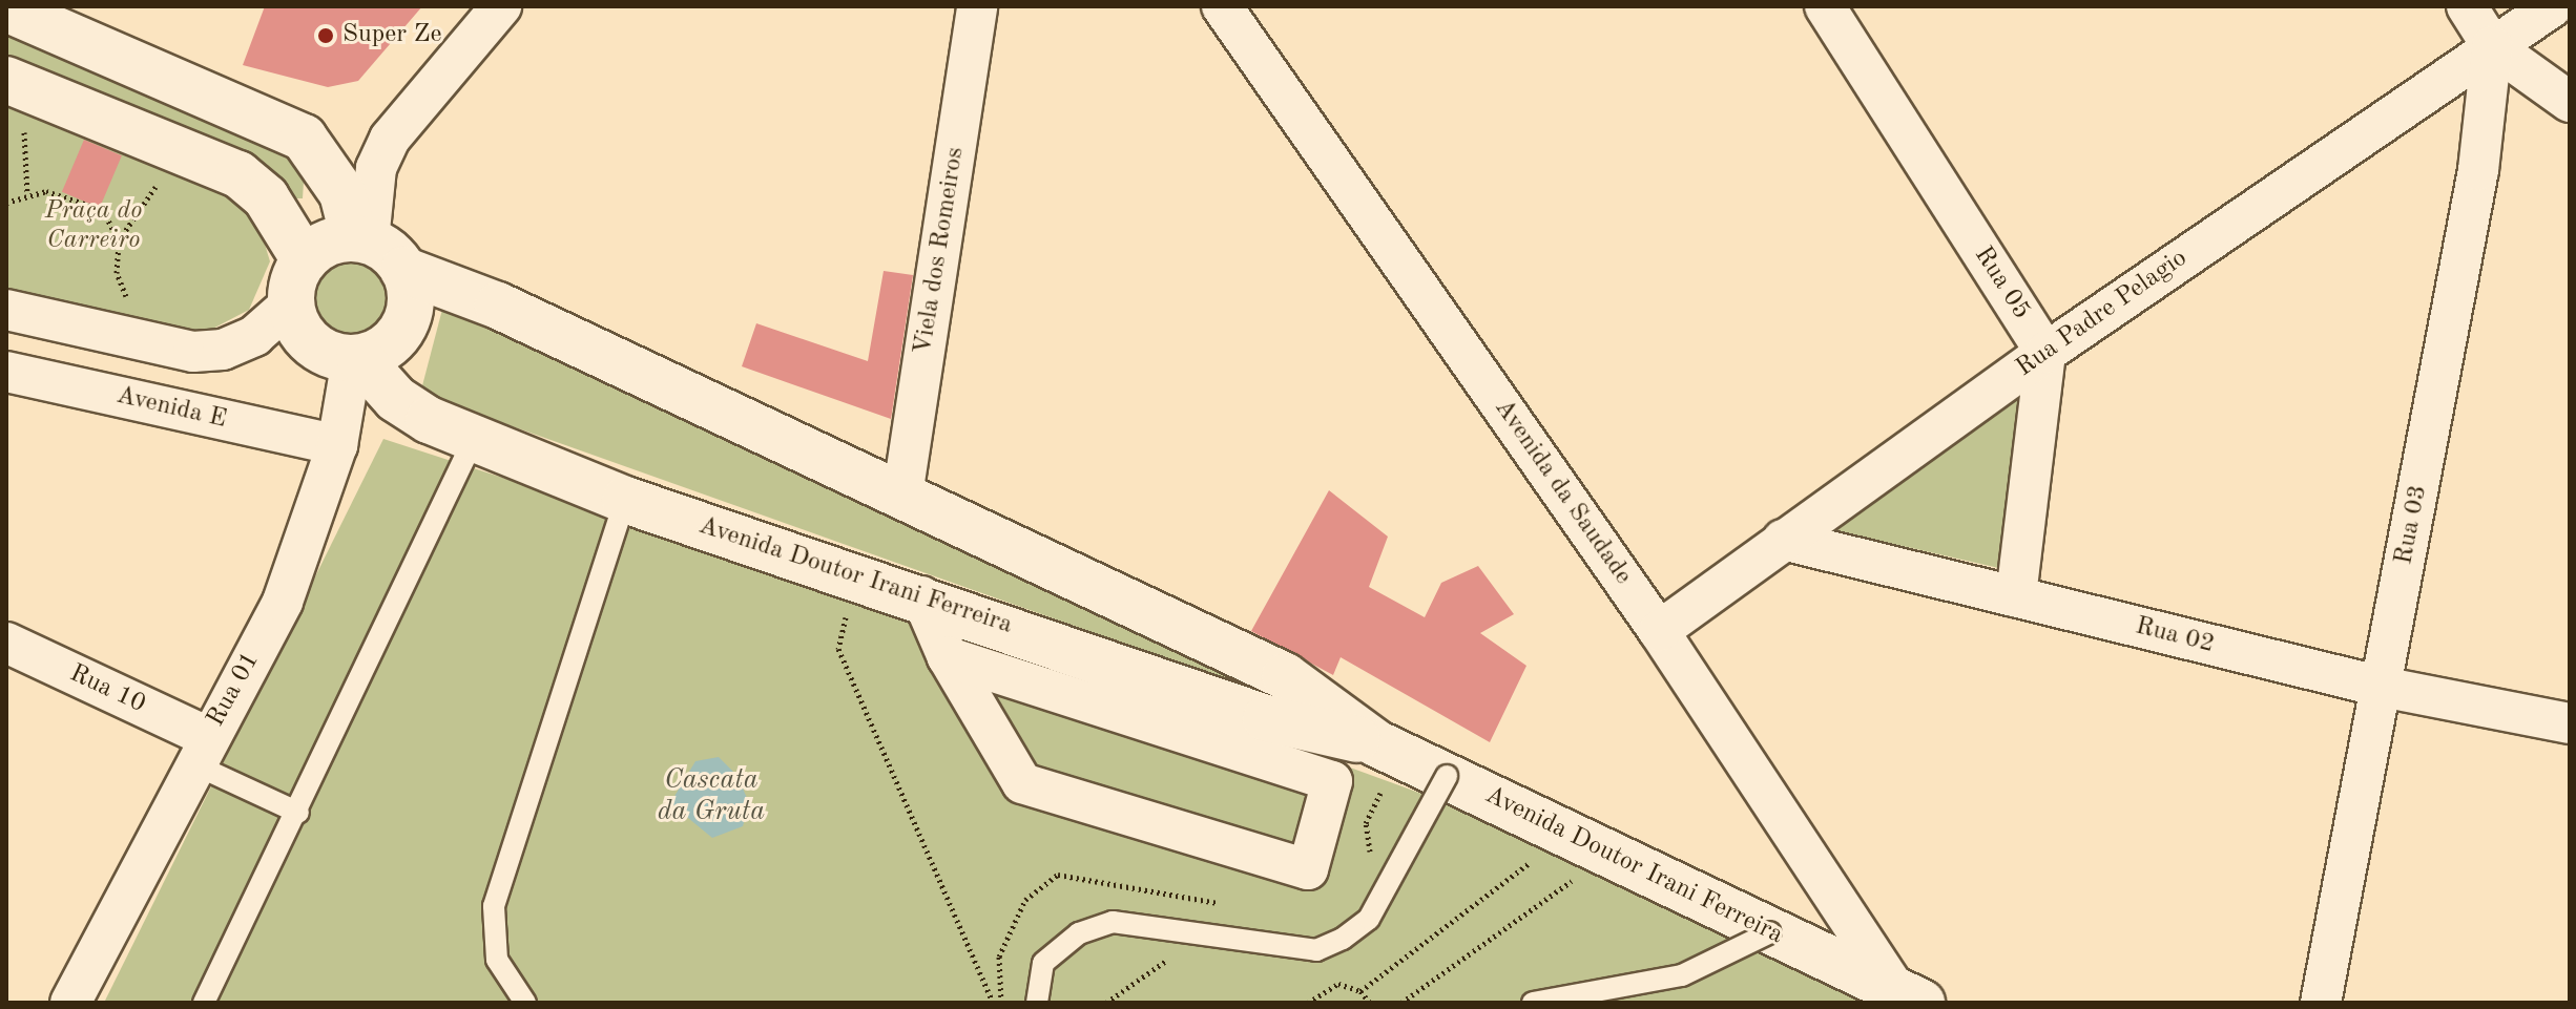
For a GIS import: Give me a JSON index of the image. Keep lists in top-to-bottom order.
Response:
{
  "streets": {
    "street": [
      "Viela dos Romeiros",
      "Rua 05",
      "Rua Padre Pelagio",
      "Avenida E",
      "Avenida da Saudade",
      "Rua 03",
      "Avenida Doutor Irani Ferreira",
      "Rua 02",
      "Rua 10",
      "Rua 01"
    ]
  },
  "crossings": [
    ["Viela dos Romeiros", "Avenida Doutor Irani Ferreira"],
    ["Rua 05", "Rua Padre Pelagio"],
    ["Rua Padre Pelagio", "Avenida da Saudade"],
    ["Rua Padre Pelagio", "Rua 03"],
    ["Rua Padre Pelagio", "Rua 02"],
    ["Avenida E", "Rua 01"],
    ["Avenida da Saudade", "Avenida Doutor Irani Ferreira"],
    ["Rua 03", "Rua 02"],
    ["Avenida Doutor Irani Ferreira", "Rua 01"],
    ["Rua 10", "Rua 01"]
  ],
  "water": ["Cascata da Gruta"],
  "parks": ["Praça do Carreiro"],
  "places": ["Super Ze"]
}
